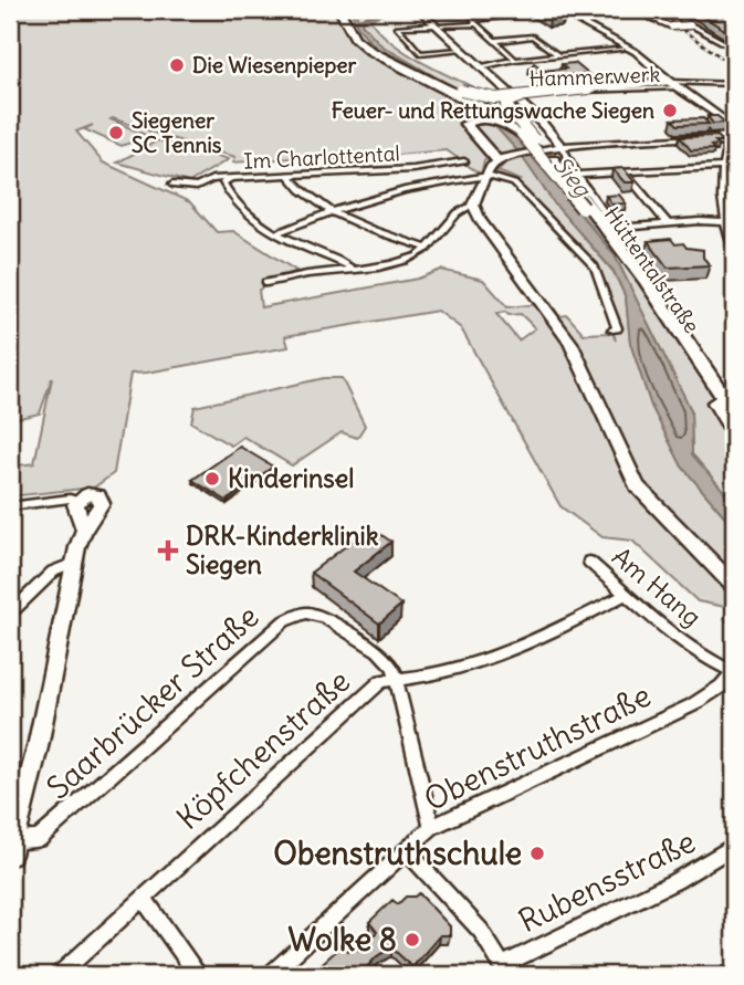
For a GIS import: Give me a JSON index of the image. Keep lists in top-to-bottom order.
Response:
{
  "streets": {
    "highway": ["Hüttentalstraße"],
    "street": [
      "Hammerwerk",
      "Im Charlottental",
      "Am Hang",
      "Saarbrücker Straße",
      "Obenstruthstraße",
      "Köpfchenstraße",
      "Rubensstraße"
    ]
  },
  "crossings": [
    ["Am Hang", "Obenstruthstraße"],
    ["Am Hang", "Köpfchenstraße"],
    ["Saarbrücker Straße", "Köpfchenstraße"]
  ],
  "water": ["Sieg"],
  "places": {
    "other": [
      "Die Wiesenpieper",
      "Feuer- und Rettungswache Siegen",
      "Siegener SC Tennis",
      "Kinderinsel",
      "Obenstruthschule",
      "Wolke 8"
    ],
    "health": ["DRK-Kinderklinik Siegen"]
  }
}
